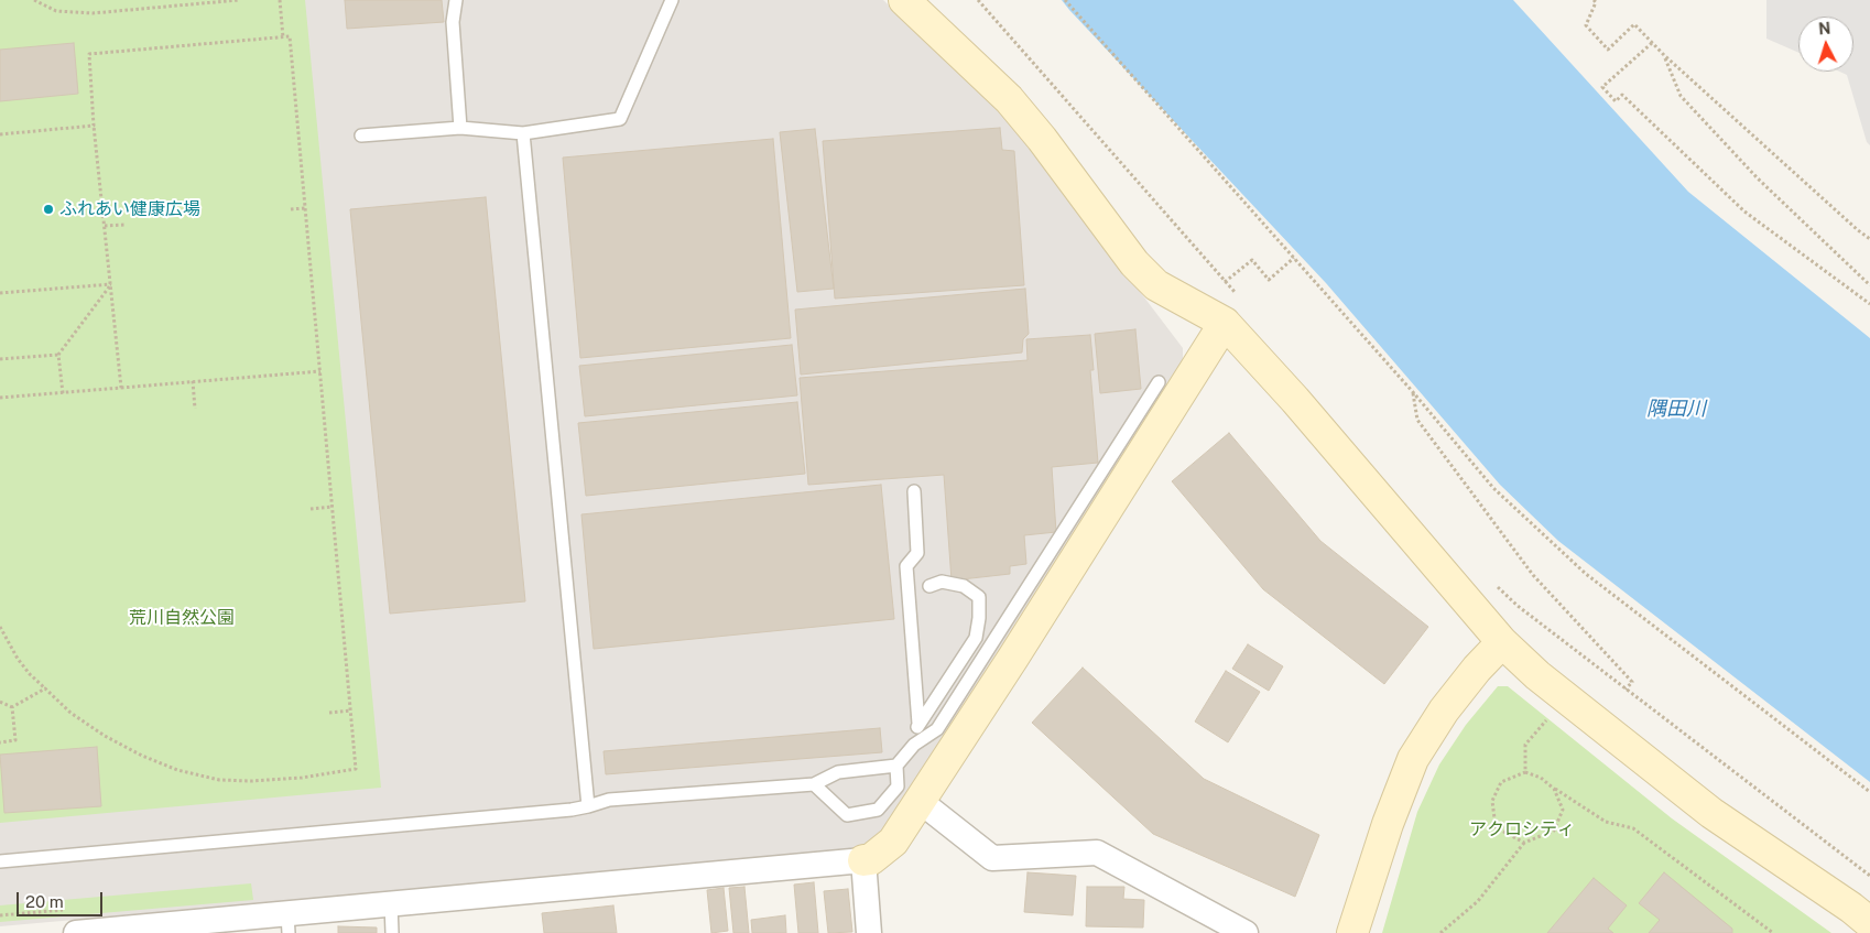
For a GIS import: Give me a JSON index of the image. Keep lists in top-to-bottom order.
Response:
{
  "water": ["隅田川"],
  "parks": ["荒川自然公園", "アクロシティ"],
  "places": ["ふれあい健康広場"],
  "scale_bar": "20 m",
  "north": "top"
}
